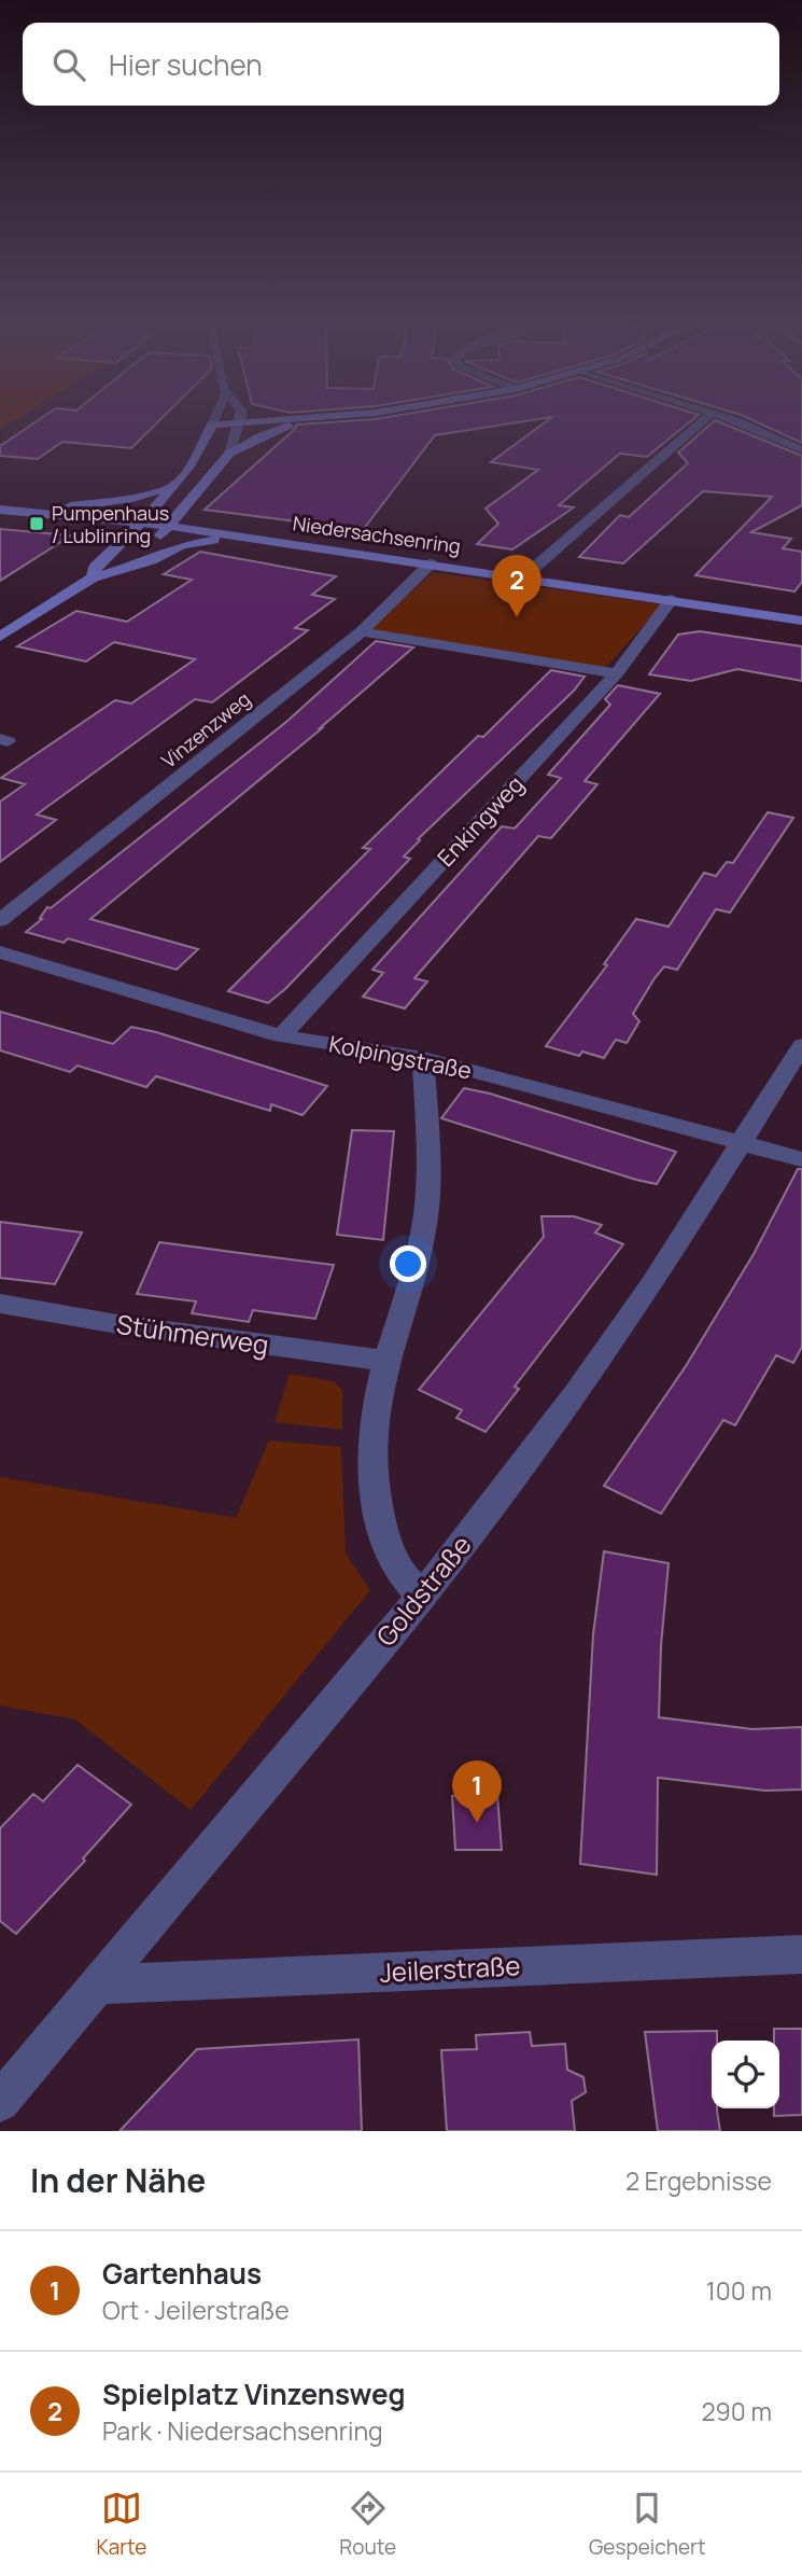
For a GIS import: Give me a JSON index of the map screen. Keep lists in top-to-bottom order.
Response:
{
  "streets": {
    "street": [
      "Niedersachsenring",
      "Vinzenzweg",
      "Enkingweg",
      "Kolpingstraße",
      "Stühmerweg",
      "Goldstraße",
      "Jeilerstraße"
    ]
  },
  "crossings": [
    ["Niedersachsenring", "Vinzenzweg"],
    ["Niedersachsenring", "Enkingweg"],
    ["Enkingweg", "Kolpingstraße"],
    ["Kolpingstraße", "Goldstraße"],
    ["Goldstraße", "Jeilerstraße"]
  ],
  "places": {
    "transit": ["Pumpenhaus / Lublinring"]
  },
  "page": {
    "search": "Hier suchen",
    "pins": ["2", "1"],
    "heading": ["In der Nähe", "2 Ergebnisse"],
    "list": [
      {
        "mark": "1",
        "name": "Gartenhaus",
        "note": "Ort · Jeilerstraße",
        "value": "100 m"
      },
      {
        "mark": "2",
        "name": "Spielplatz Vinzensweg",
        "note": "Park · Niedersachsenring",
        "value": "290 m"
      }
    ],
    "nav": ["Karte", "Route", "Gespeichert"]
  }
}
